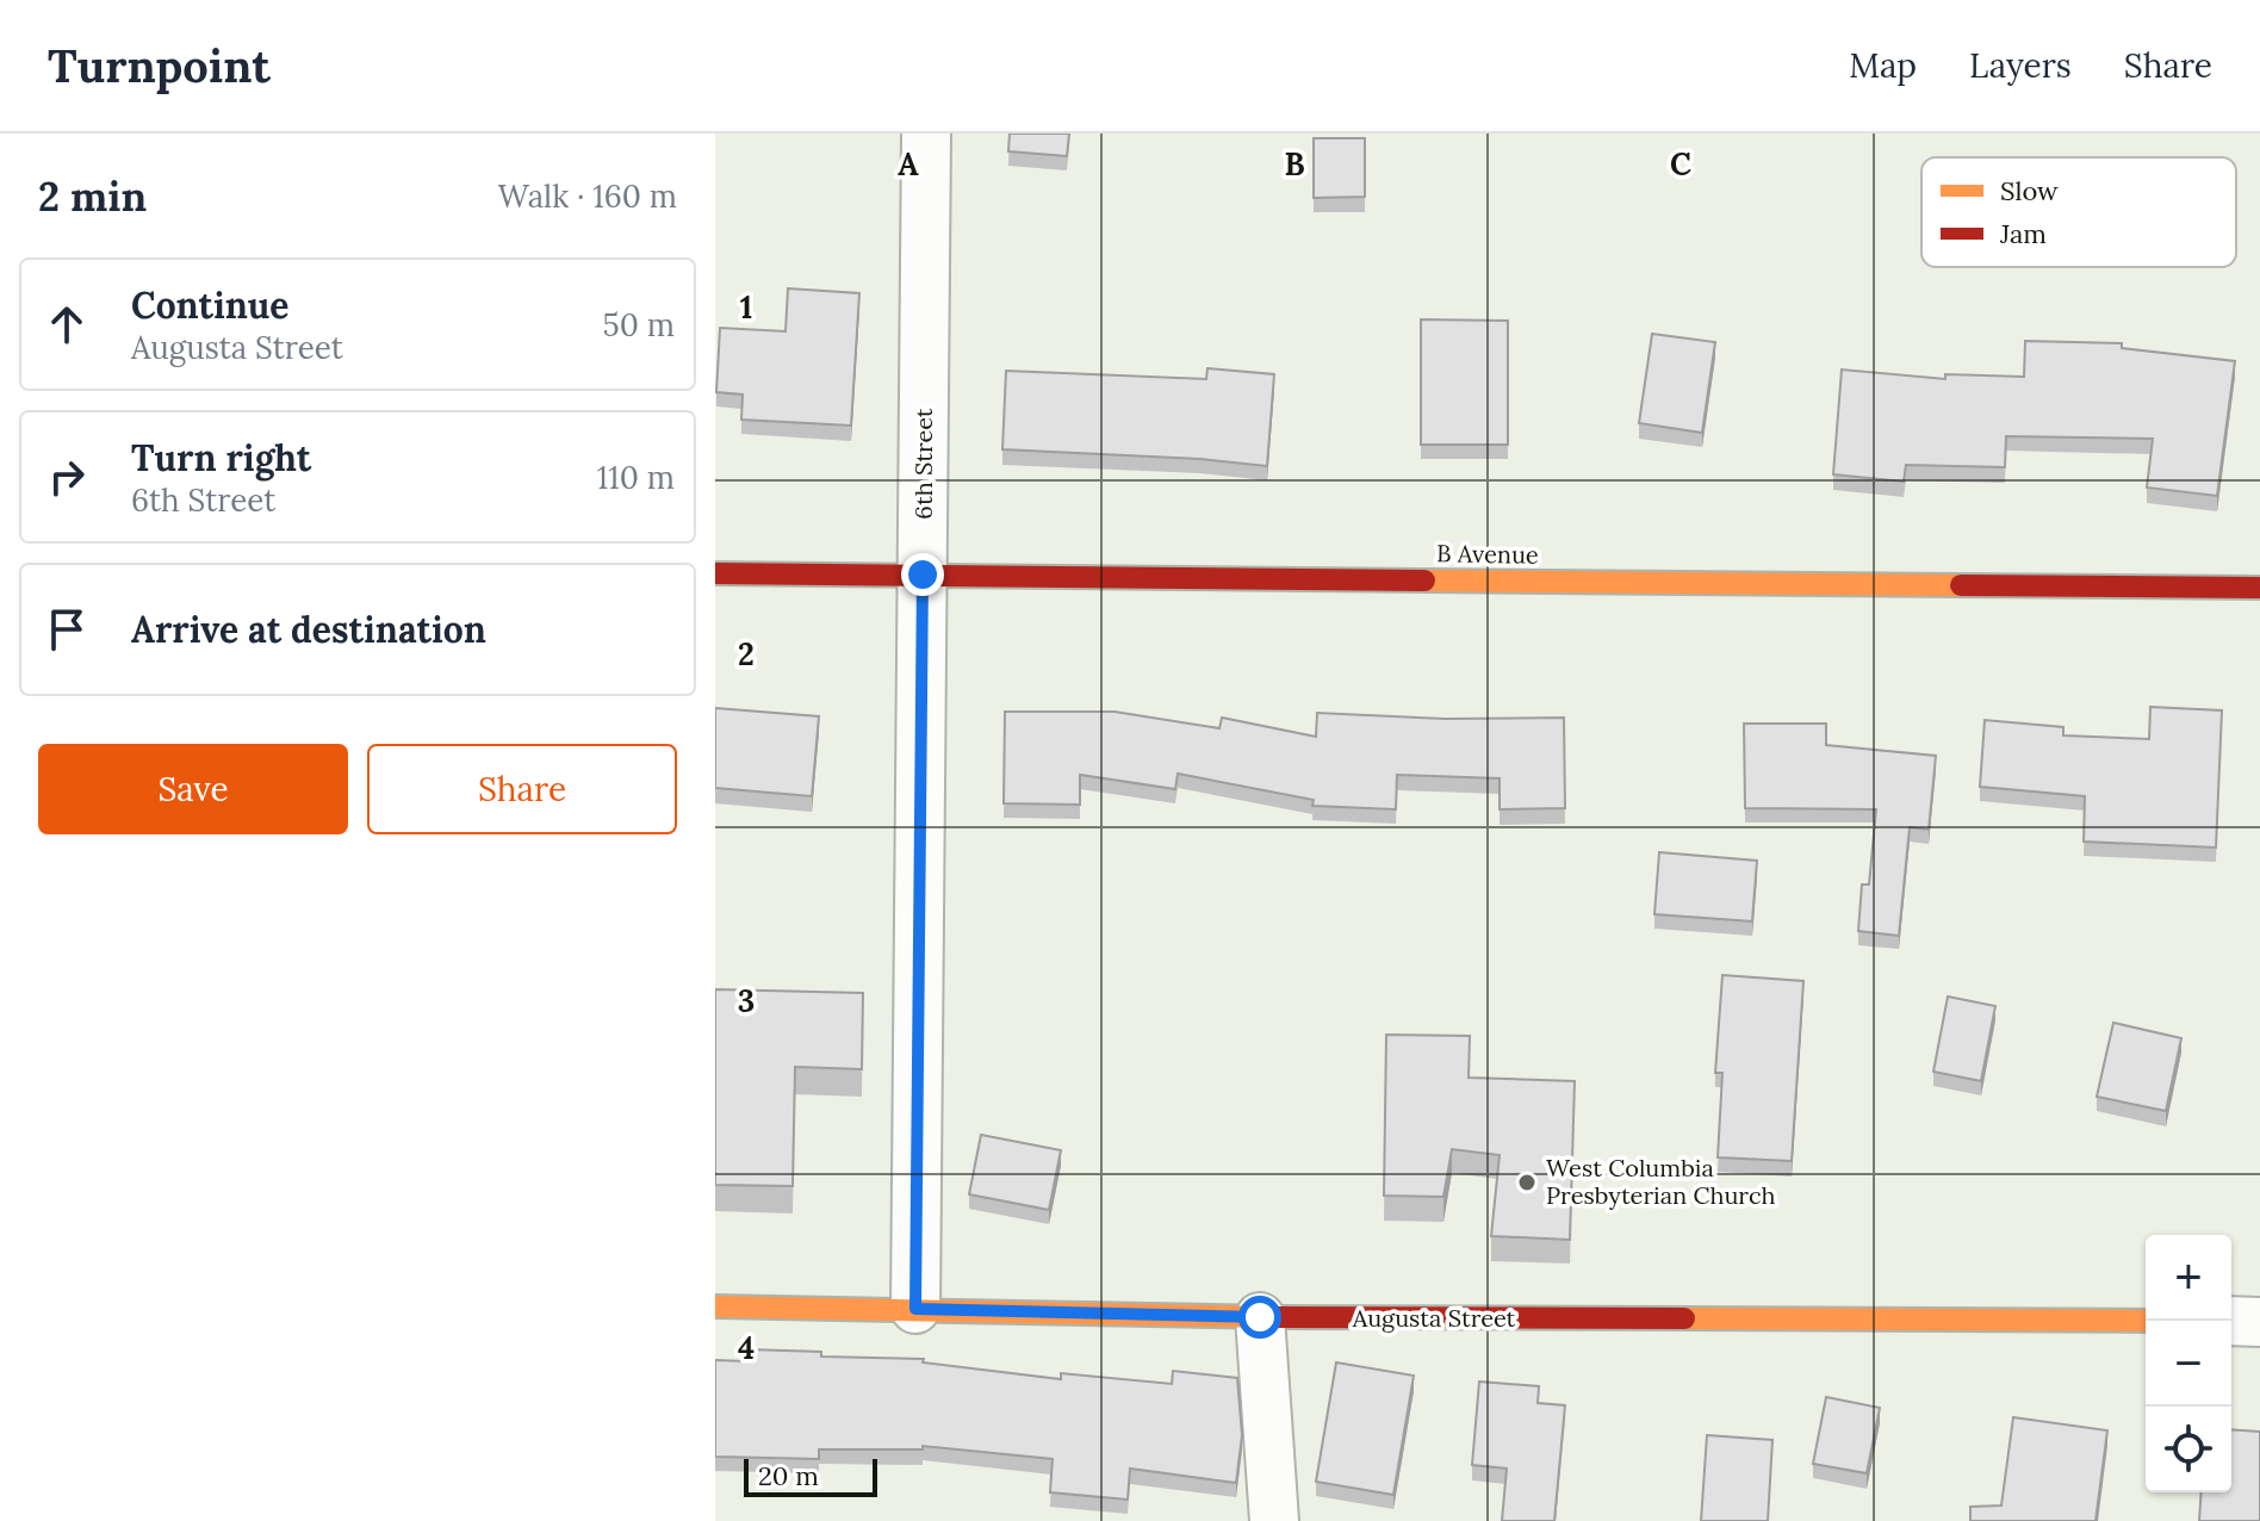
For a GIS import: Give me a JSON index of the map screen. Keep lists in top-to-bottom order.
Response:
{
  "streets": {
    "street": ["6th Street", "B Avenue", "Augusta Street"]
  },
  "crossings": [
    ["6th Street", "B Avenue"],
    ["6th Street", "Augusta Street"]
  ],
  "places": ["West Columbia Presbyterian Church"],
  "legend": ["Slow", "Jam"],
  "scale_bar": "20 m",
  "page": {
    "header": "Turnpoint",
    "nav": ["Map", "Layers", "Share"],
    "heading": ["2 min", "Walk · 160 m"],
    "list": [
      ["Continue", "Augusta Street", "50 m"],
      ["Turn right", "6th Street", "110 m"],
      "Arrive at destination"
    ],
    "buttons": ["Save", "Share"],
    "map_buttons": ["+", "−"],
    "scale": "20 m"
  },
  "grid": {
    "columns": ["A", "B", "C"],
    "rows": [
      "1",
      "2",
      "3",
      "4"
    ]
  }
}
